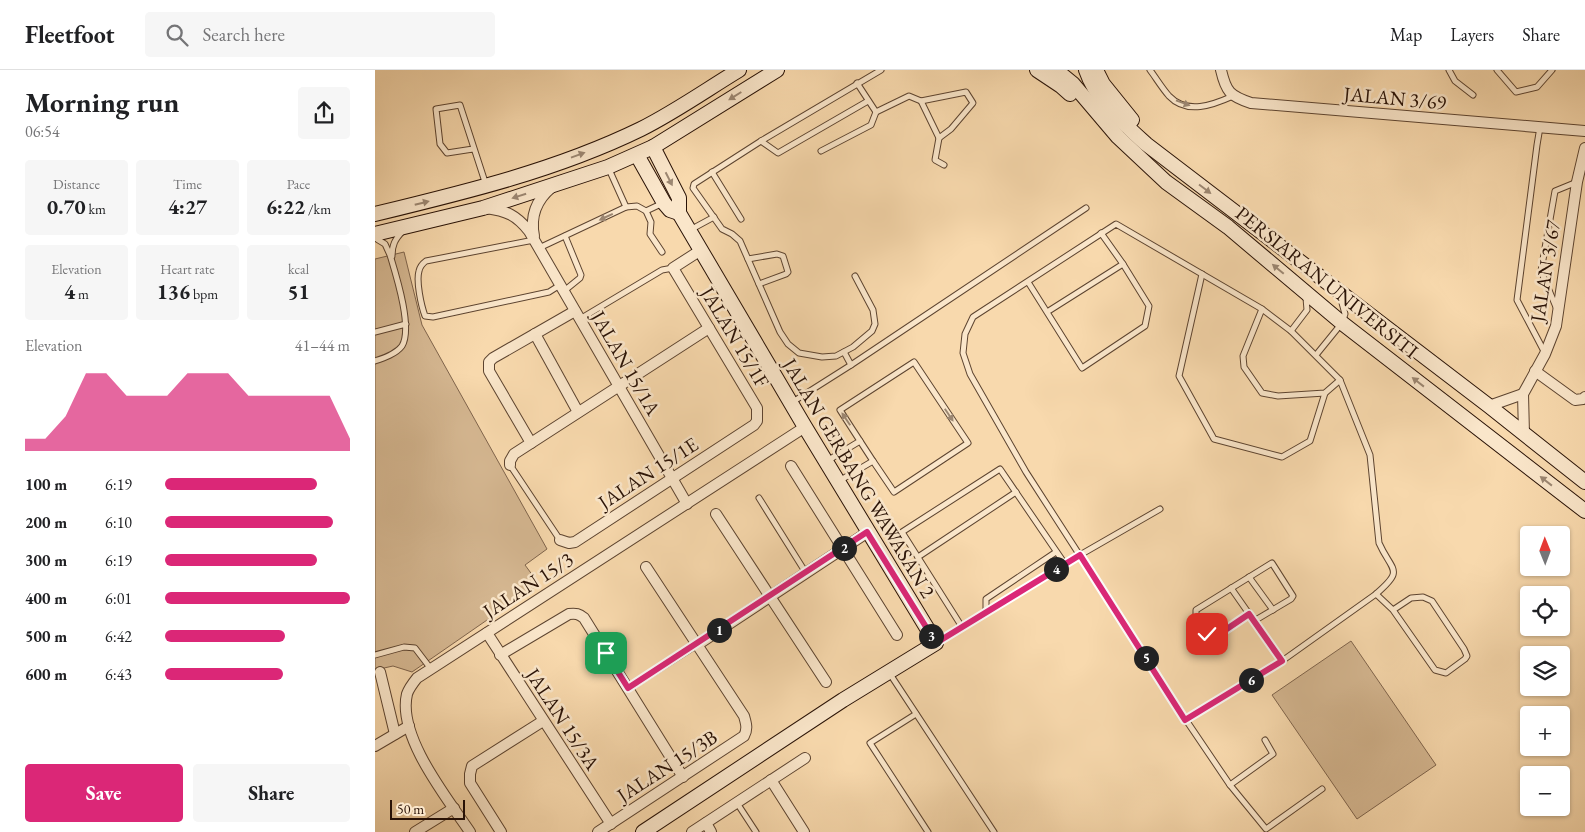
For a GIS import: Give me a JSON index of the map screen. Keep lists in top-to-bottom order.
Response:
{
  "streets": {
    "main road": ["PERSIARAN UNIVERSITI", "JALAN GERBANG WAWASAN 2"],
    "street": [
      "JALAN 3/69",
      "JALAN 3/67",
      "JALAN 15/1F",
      "JALAN 15/1A",
      "JALAN 15/1E",
      "JALAN 15/3",
      "JALAN 15/3A",
      "JALAN 15/3B"
    ]
  },
  "crossings": [
    ["JALAN 15/1F", "JALAN 15/1E"],
    ["JALAN 15/1A", "JALAN 15/1E"],
    ["JALAN 15/1A", "JALAN 15/3"],
    ["JALAN GERBANG WAWASAN 2", "JALAN 15/3"],
    ["JALAN 15/3", "JALAN 15/3A"],
    ["JALAN 15/3A", "JALAN 15/3B"]
  ],
  "scale_bar": "50 m",
  "north": "top",
  "page": {
    "header": "Fleetfoot",
    "search": "Search here",
    "nav": ["Map", "Layers", "Share"],
    "heading": ["Morning run", "06:54"],
    "stats": [
      ["Distance", "0.70 km"],
      ["Time", "4:27"],
      ["Pace", "6:22 /km"],
      ["Elevation", "4 m"],
      ["Heart rate", "136 bpm"],
      ["kcal", "51"]
    ],
    "chart": ["Elevation", "41–44 m"],
    "list": [
      {
        "name": "100 m",
        "note": "6:19"
      },
      {
        "name": "200 m",
        "note": "6:10"
      },
      {
        "name": "300 m",
        "note": "6:19"
      },
      {
        "name": "400 m",
        "note": "6:01"
      },
      {
        "name": "500 m",
        "note": "6:42"
      },
      {
        "name": "600 m",
        "note": "6:43"
      }
    ],
    "map_buttons": ["+", "−"],
    "pins": [
      "2",
      "4",
      "1",
      "3",
      "5",
      "6"
    ],
    "buttons": ["Save", "Share"],
    "scale": "50 m"
  }
}
